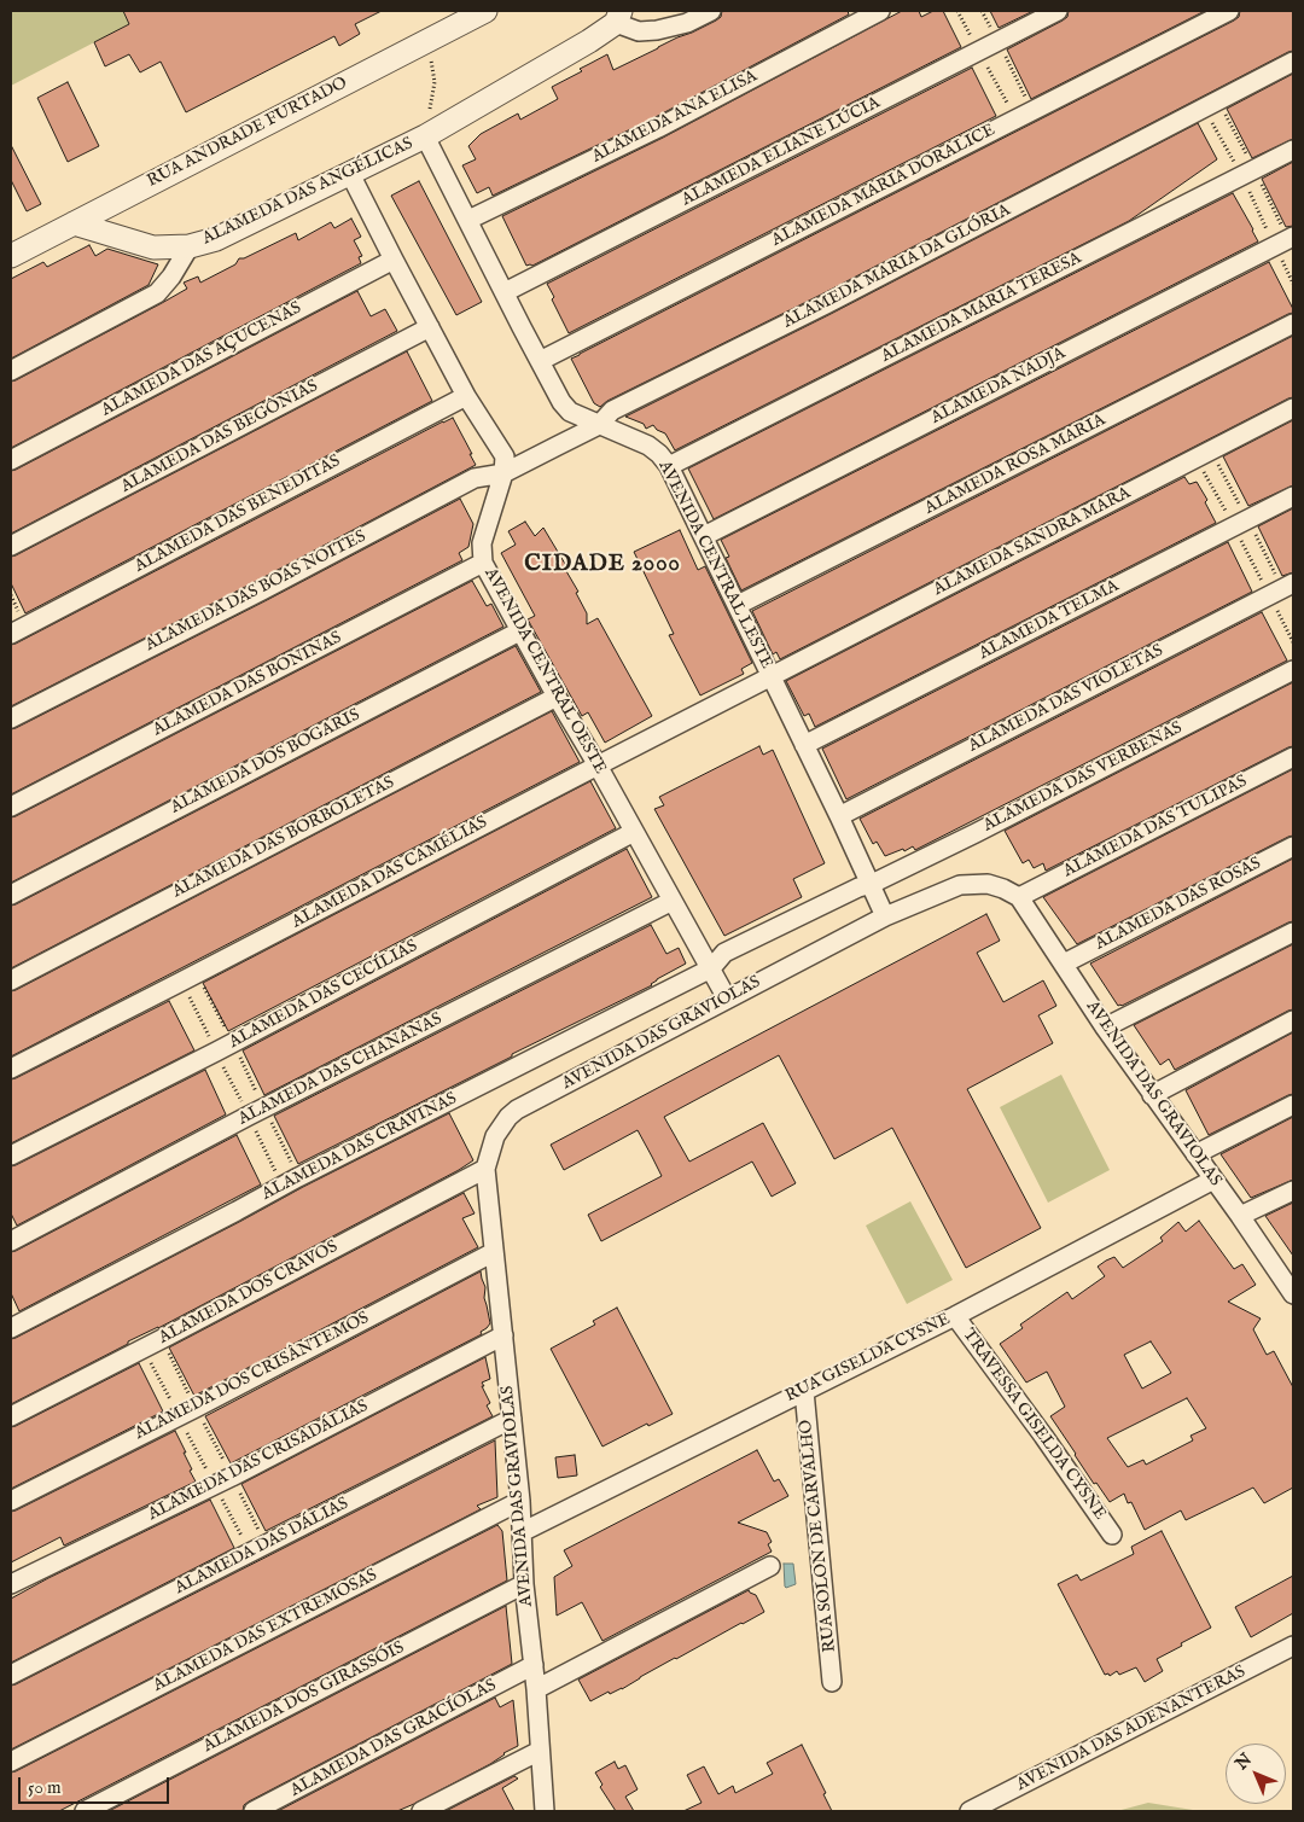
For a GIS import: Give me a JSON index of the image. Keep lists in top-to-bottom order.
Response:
{
  "streets": {
    "street": [
      "ALAMEDA ANA ELISA",
      "RUA ANDRADE FURTADO",
      "ALAMEDA ELIANE LÚCIA",
      "ALAMEDA MARIA DORALICE",
      "ALAMEDA DAS ANGÉLICAS",
      "ALAMEDA MARIA DA GLÓRIA",
      "ALAMEDA MARIA TERESA",
      "ALAMEDA DAS AÇUCENAS",
      "ALAMEDA NADJA",
      "ALAMEDA DAS BEGÔNIAS",
      "ALAMEDA ROSA MARIA",
      "ALAMEDA DAS BENEDITAS",
      "ALAMEDA SANDRA MARA",
      "AVENIDA CENTRAL LESTE",
      "ALAMEDA DAS BOAS NOITES",
      "ALAMEDA TELMA",
      "AVENIDA CENTRAL OESTE",
      "ALAMEDA DAS BONINAS",
      "ALAMEDA DAS VIOLETAS",
      "ALAMEDA DOS BOGARIS",
      "ALAMEDA DAS VERBENAS",
      "ALAMEDA DAS TULIPAS",
      "ALAMEDA DAS BORBOLETAS",
      "ALAMEDA DAS CAMÉLIAS",
      "ALAMEDA DAS ROSAS",
      "ALAMEDA DAS CECÍLIAS",
      "AVENIDA DAS GRAVIOLAS",
      "ALAMEDA DAS CHANANAS",
      "ALAMEDA DAS CRAVINAS",
      "ALAMEDA DOS CRAVOS",
      "RUA GISELDA CYSNE",
      "ALAMEDA DOS CRISÂNTEMOS",
      "TRAVESSA GISELDA CYSNE",
      "ALAMEDA DAS CRISADÁLIAS",
      "RUA SOLON DE CARVALHO",
      "ALAMEDA DAS DÁLIAS",
      "ALAMEDA DAS EXTREMOSAS",
      "ALAMEDA DOS GIRASSÓIS",
      "AVENIDA DAS ADENANTERAS",
      "ALAMEDA DAS GRACÍOLAS"
    ]
  },
  "crossings": [
    ["ALAMEDA ANA ELISA", "AVENIDA CENTRAL LESTE"],
    ["RUA ANDRADE FURTADO", "ALAMEDA DAS ANGÉLICAS"],
    ["ALAMEDA ELIANE LÚCIA", "AVENIDA CENTRAL LESTE"],
    ["ALAMEDA MARIA DORALICE", "AVENIDA CENTRAL LESTE"],
    ["ALAMEDA DAS ANGÉLICAS", "AVENIDA CENTRAL LESTE"],
    ["ALAMEDA DAS ANGÉLICAS", "AVENIDA CENTRAL OESTE"],
    ["ALAMEDA MARIA DA GLÓRIA", "AVENIDA CENTRAL LESTE"],
    ["ALAMEDA MARIA DA GLÓRIA", "ALAMEDA DAS BOAS NOITES"],
    ["ALAMEDA MARIA DA GLÓRIA", "AVENIDA CENTRAL OESTE"],
    ["ALAMEDA MARIA TERESA", "AVENIDA CENTRAL LESTE"],
    ["ALAMEDA DAS AÇUCENAS", "AVENIDA CENTRAL OESTE"],
    ["ALAMEDA NADJA", "AVENIDA CENTRAL LESTE"],
    ["ALAMEDA DAS BEGÔNIAS", "AVENIDA CENTRAL OESTE"],
    ["ALAMEDA ROSA MARIA", "AVENIDA CENTRAL LESTE"],
    ["ALAMEDA DAS BENEDITAS", "AVENIDA CENTRAL OESTE"],
    ["ALAMEDA SANDRA MARA", "AVENIDA CENTRAL LESTE"],
    ["ALAMEDA SANDRA MARA", "ALAMEDA DAS CAMÉLIAS"],
    ["AVENIDA CENTRAL LESTE", "ALAMEDA TELMA"],
    ["AVENIDA CENTRAL LESTE", "ALAMEDA DAS VIOLETAS"],
    ["AVENIDA CENTRAL LESTE", "ALAMEDA DAS VERBENAS"],
    ["AVENIDA CENTRAL LESTE", "ALAMEDA DAS CAMÉLIAS"],
    ["AVENIDA CENTRAL LESTE", "AVENIDA DAS GRAVIOLAS"],
    ["ALAMEDA DAS BOAS NOITES", "AVENIDA CENTRAL OESTE"],
    ["AVENIDA CENTRAL OESTE", "ALAMEDA DAS BONINAS"],
    ["AVENIDA CENTRAL OESTE", "ALAMEDA DOS BOGARIS"],
    ["AVENIDA CENTRAL OESTE", "ALAMEDA DAS VERBENAS"],
    ["AVENIDA CENTRAL OESTE", "ALAMEDA DAS BORBOLETAS"],
    ["AVENIDA CENTRAL OESTE", "ALAMEDA DAS CAMÉLIAS"],
    ["AVENIDA CENTRAL OESTE", "ALAMEDA DAS CECÍLIAS"],
    ["AVENIDA CENTRAL OESTE", "AVENIDA DAS GRAVIOLAS"],
    ["AVENIDA CENTRAL OESTE", "ALAMEDA DAS CHANANAS"],
    ["AVENIDA CENTRAL OESTE", "ALAMEDA DAS CRAVINAS"],
    ["ALAMEDA DAS VERBENAS", "ALAMEDA DAS CRAVINAS"],
    ["ALAMEDA DAS TULIPAS", "AVENIDA DAS GRAVIOLAS"],
    ["ALAMEDA DAS ROSAS", "AVENIDA DAS GRAVIOLAS"],
    ["AVENIDA DAS GRAVIOLAS", "ALAMEDA DOS CRAVOS"],
    ["AVENIDA DAS GRAVIOLAS", "RUA GISELDA CYSNE"],
    ["AVENIDA DAS GRAVIOLAS", "ALAMEDA DOS CRISÂNTEMOS"],
    ["AVENIDA DAS GRAVIOLAS", "ALAMEDA DAS CRISADÁLIAS"],
    ["AVENIDA DAS GRAVIOLAS", "ALAMEDA DAS DÁLIAS"],
    ["AVENIDA DAS GRAVIOLAS", "ALAMEDA DAS EXTREMOSAS"],
    ["AVENIDA DAS GRAVIOLAS", "ALAMEDA DOS GIRASSÓIS"],
    ["AVENIDA DAS GRAVIOLAS", "ALAMEDA DAS GRACÍOLAS"],
    ["RUA GISELDA CYSNE", "TRAVESSA GISELDA CYSNE"],
    ["RUA GISELDA CYSNE", "RUA SOLON DE CARVALHO"]
  ],
  "districts": ["CIDADE 2000"],
  "scale_bar": "50 m",
  "north": "top left"
}
